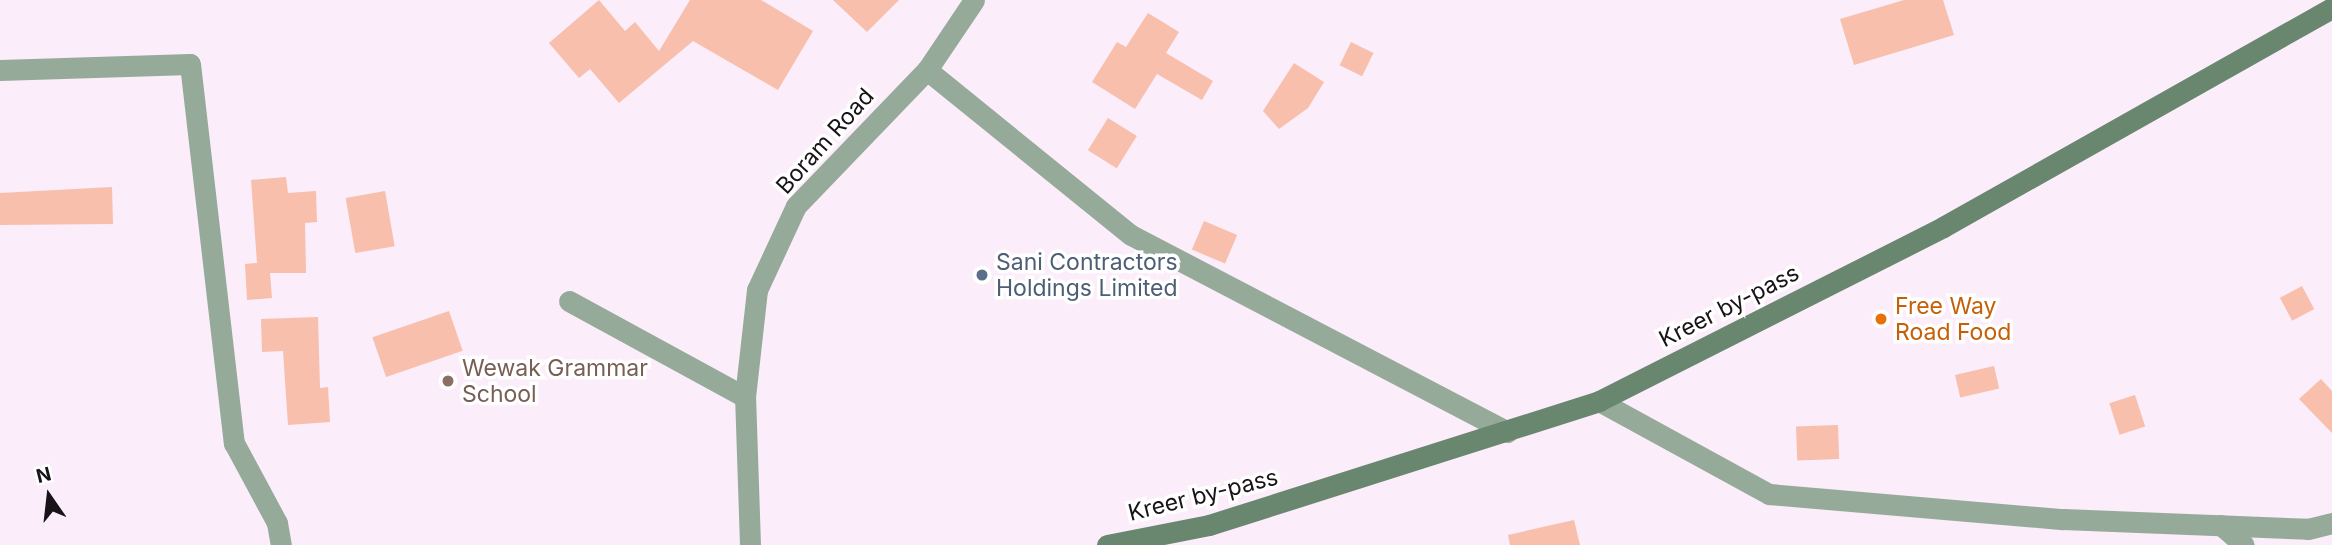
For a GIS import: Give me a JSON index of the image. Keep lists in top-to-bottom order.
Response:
{
  "streets": {
    "main road": ["Kreer by-pass"],
    "street": ["Boram Road"]
  },
  "places": ["Sani Contractors Holdings Limited", "Free Way Road Food", "Wewak Grammar School"],
  "north": "top"
}
